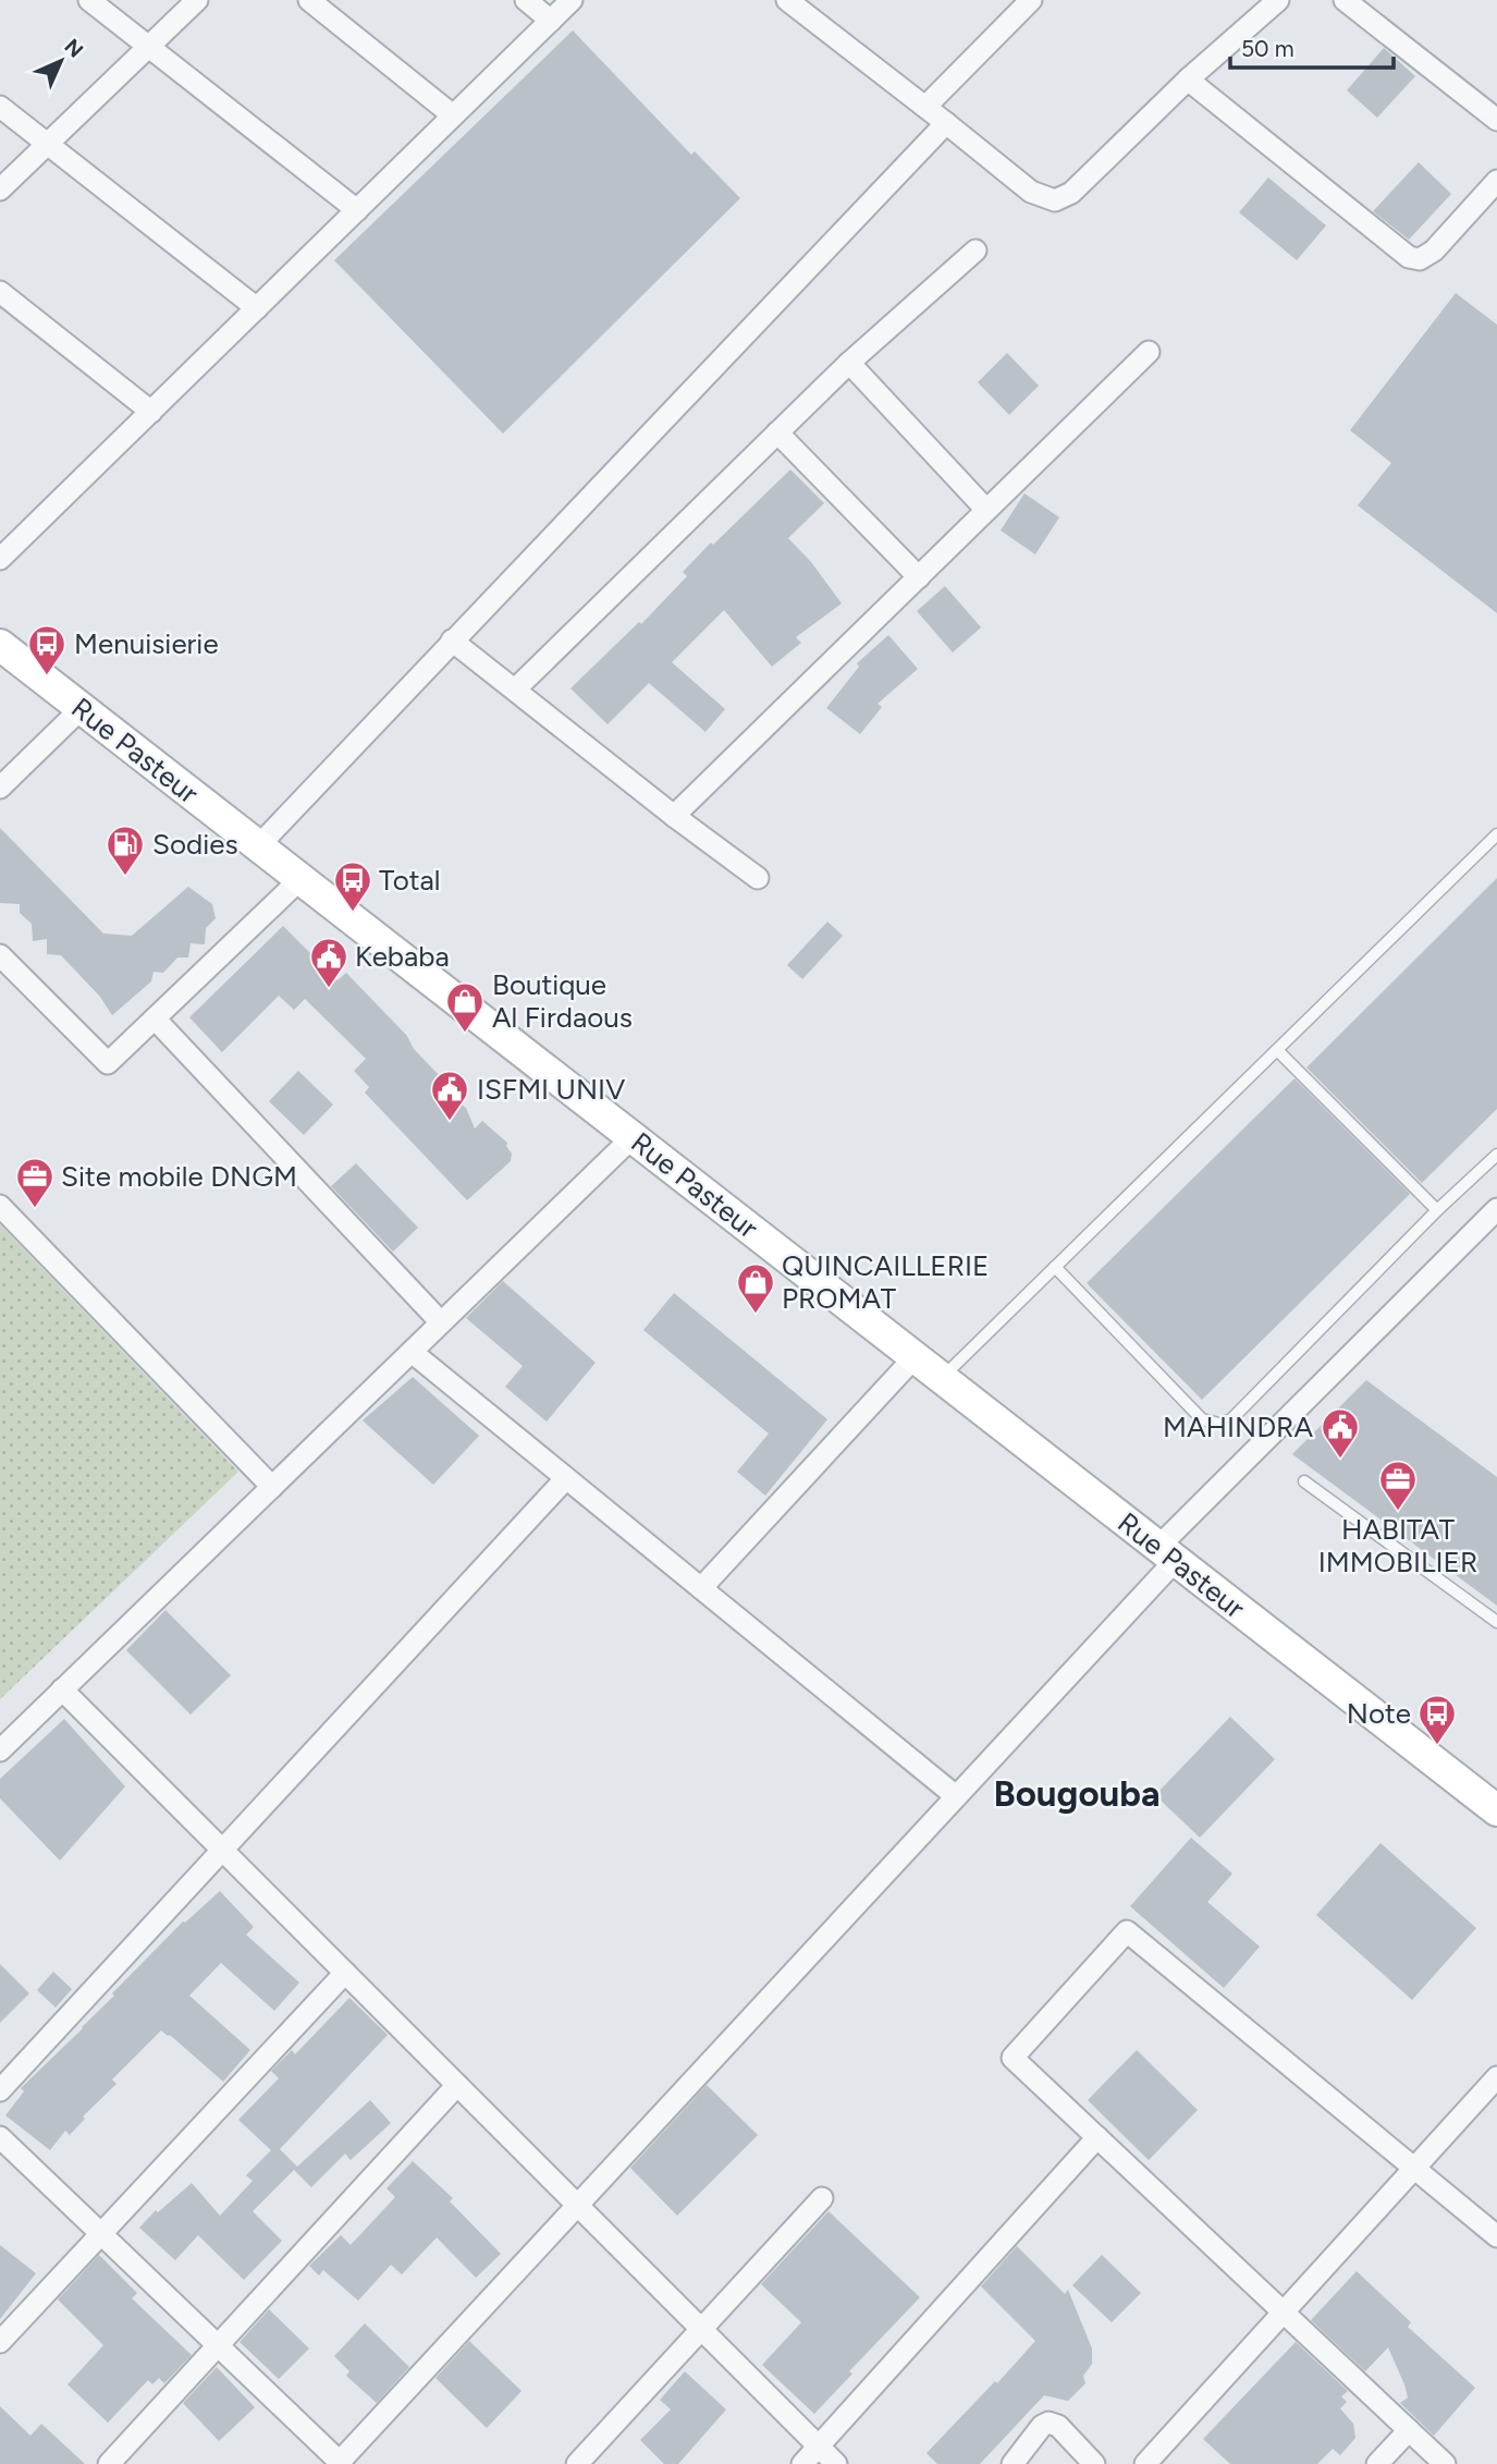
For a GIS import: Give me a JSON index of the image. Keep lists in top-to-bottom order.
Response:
{
  "streets": {
    "main road": ["Rue Pasteur"]
  },
  "districts": ["Bougouba"],
  "places": {
    "bus stop": ["Menuisierie", "Total", "Note"],
    "fuel station": ["Sodies"],
    "public building": ["Kebaba", "ISFMI UNIV", "MAHINDRA"],
    "shop": ["Boutique Al Firdaous", "QUINCAILLERIE PROMAT"],
    "office": ["Site mobile DNGM", "HABITAT IMMOBILIER"]
  },
  "scale_bar": "50 m",
  "north": "top right"
}
